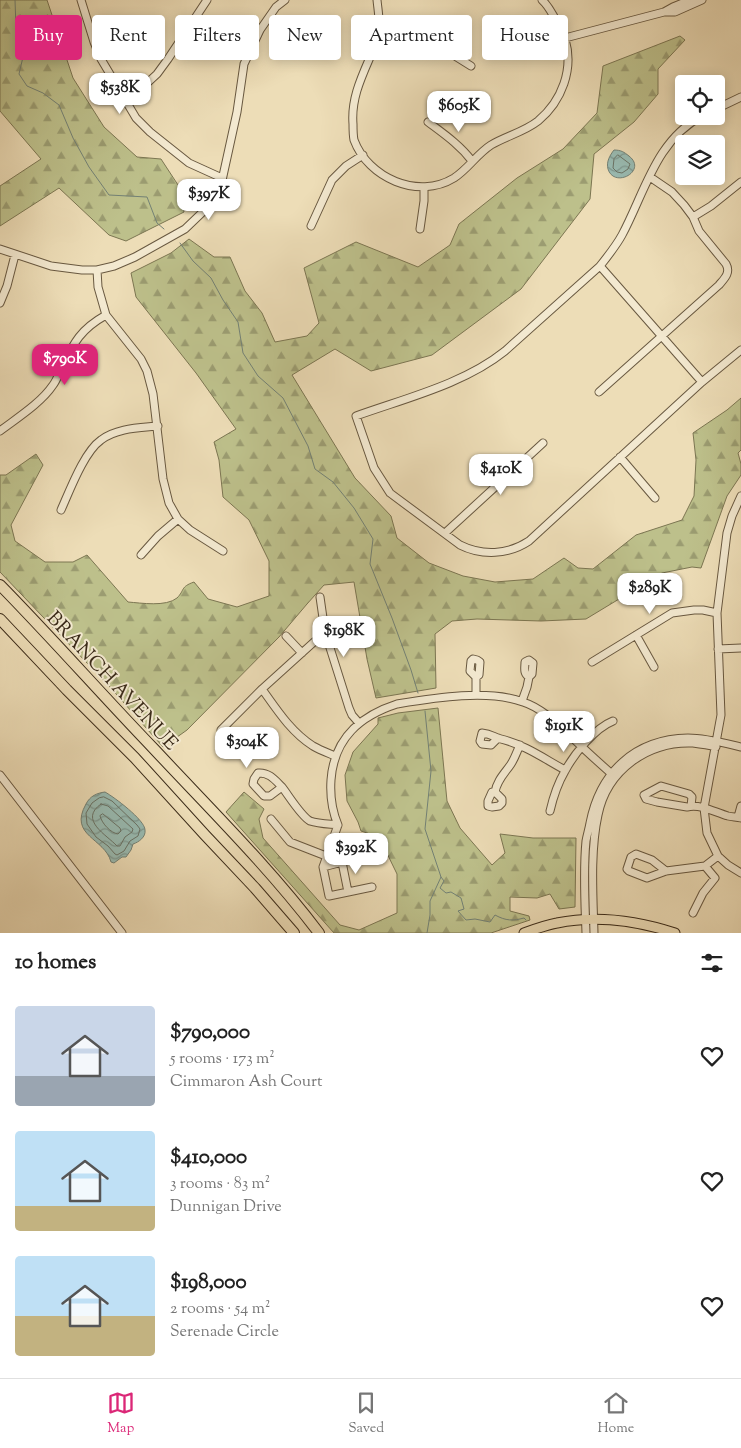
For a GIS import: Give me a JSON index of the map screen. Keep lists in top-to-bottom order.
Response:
{
  "streets": {
    "highway": ["BRANCH AVENUE"]
  },
  "page": {
    "chip": [
      "Buy",
      "Rent",
      "Filters",
      "New",
      "Apartment",
      "House"
    ],
    "price": [
      "$538K",
      "$605K",
      "$397K",
      "$790K",
      "$410K",
      "$289K",
      "$198K",
      "$191K",
      "$304K",
      "$392K"
    ],
    "heading": "10 homes",
    "list": [
      {
        "name": "$790,000",
        "note": "5 rooms · 173 m² · Cimmaron Ash Court"
      },
      {
        "name": "$410,000",
        "note": "3 rooms · 83 m² · Dunnigan Drive"
      },
      {
        "name": "$198,000",
        "note": "2 rooms · 54 m² · Serenade Circle"
      }
    ],
    "tabs": ["Map", "Saved", "Home"]
  }
}
